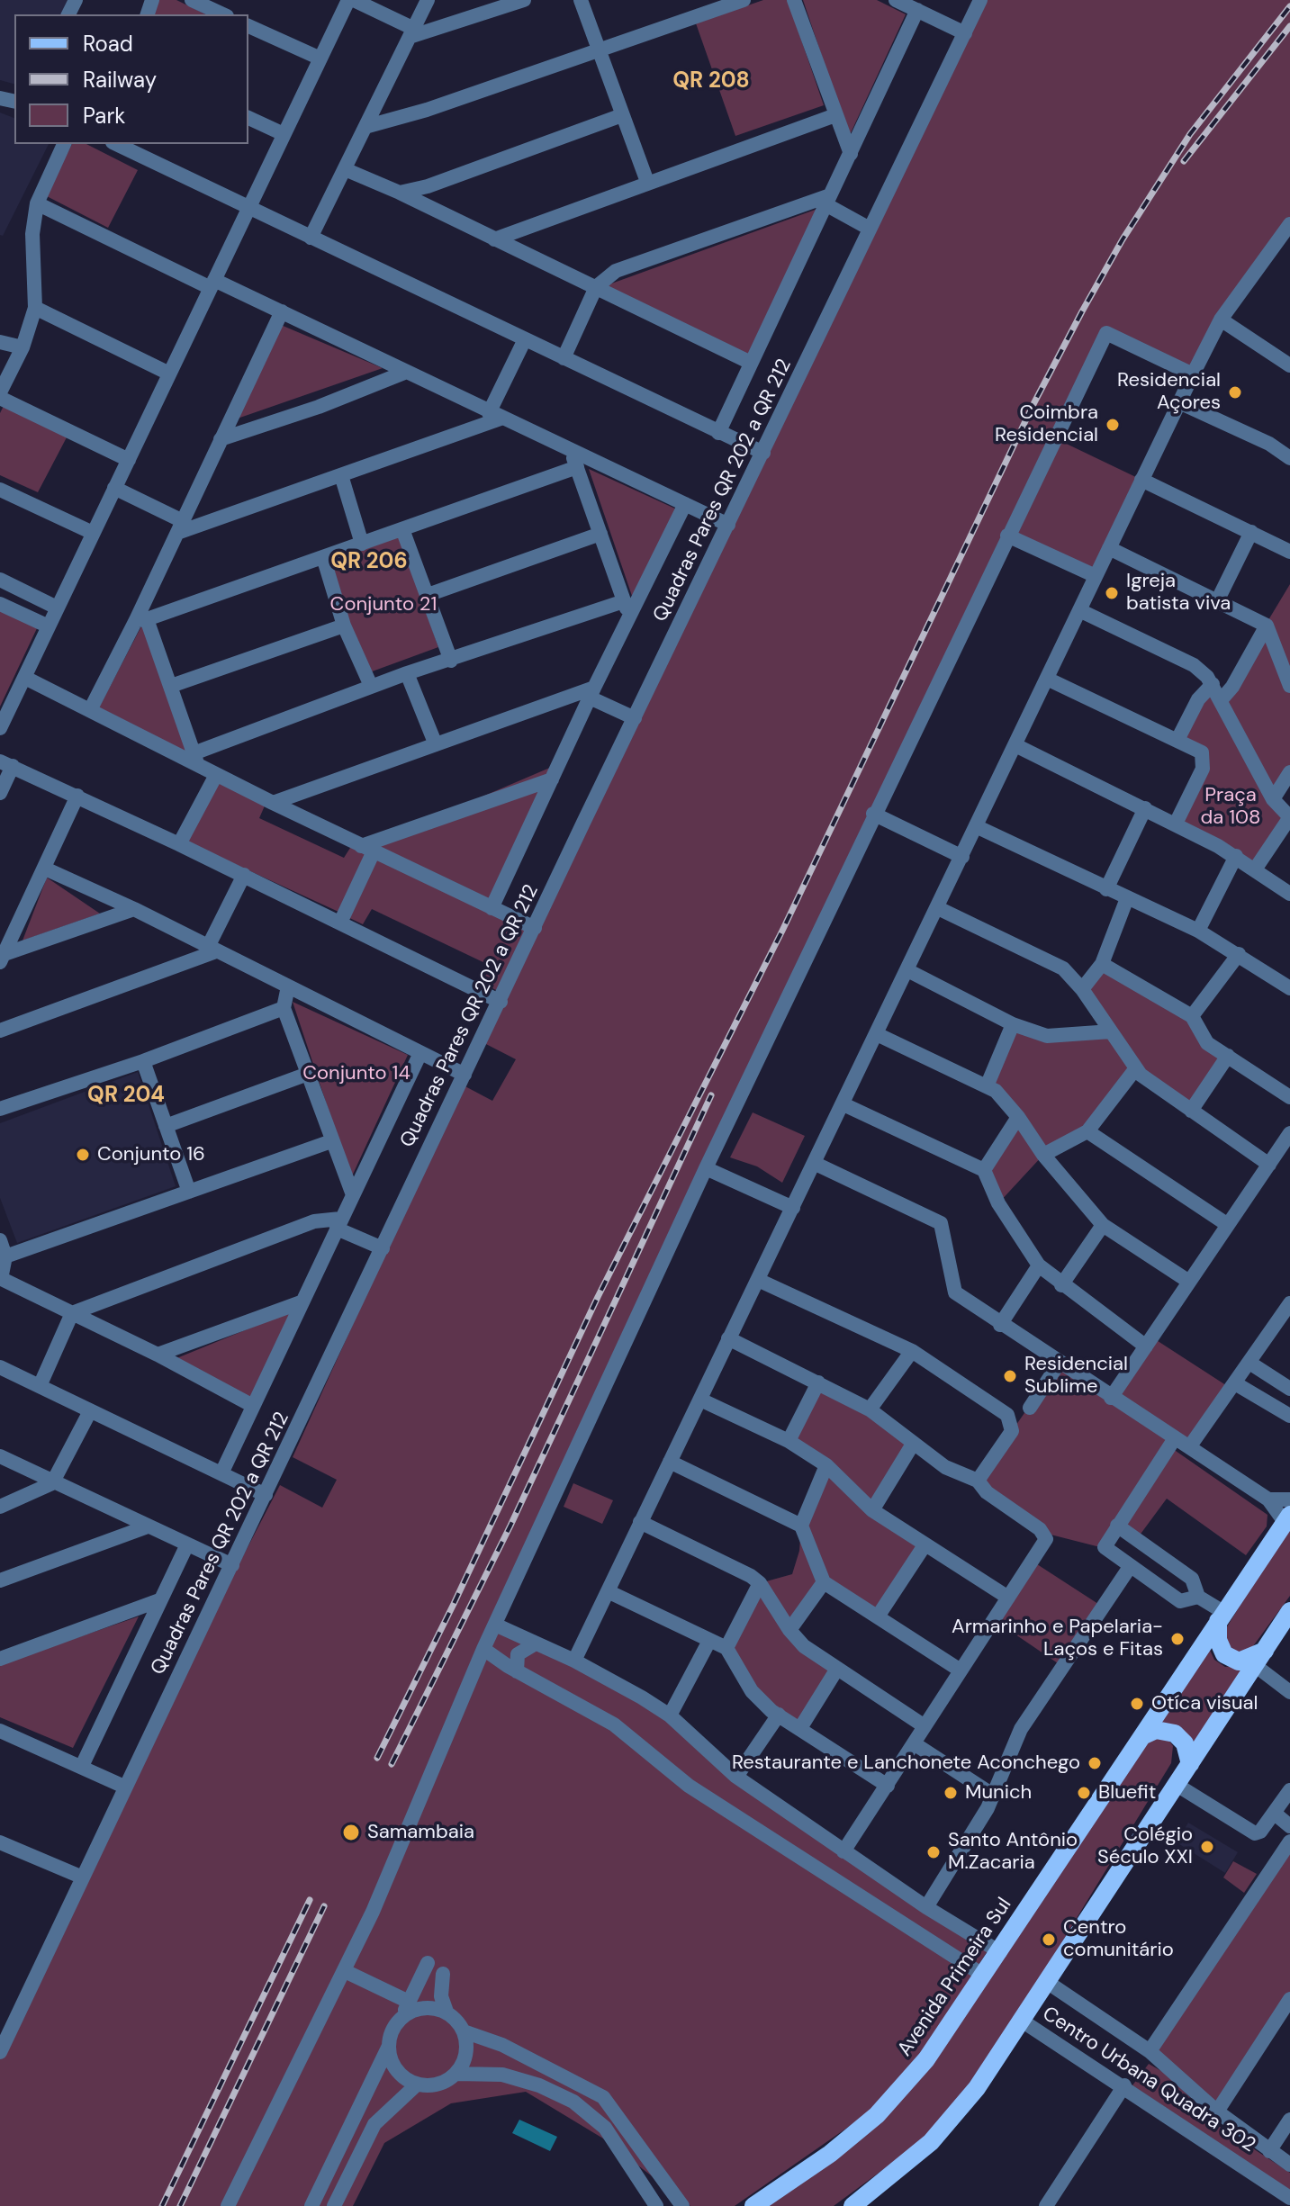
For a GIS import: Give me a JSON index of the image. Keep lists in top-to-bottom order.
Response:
{
  "streets": {
    "main road": ["Avenida Primeira Sul"],
    "street": ["Quadras Pares QR 202 a QR 212", "Centro Urbana Quadra 302"]
  },
  "districts": ["QR 208", "QR 206", "QR 204"],
  "parks": ["Conjunto 21", "Praça da 108", "Conjunto 14"],
  "places": [
    "Residencial Açores",
    "Coimbra Residencial",
    "Igreja batista viva",
    "Conjunto 16",
    "Residencial Sublime",
    "Armarinho e Papelaria- Laços e Fitas",
    "Otíca visual",
    "Restaurante e Lanchonete Aconchego",
    "Munich",
    "Bluefit",
    "Samambaia",
    "Colégio Século XXI",
    "Santo Antônio M.Zacaria",
    "Centro comunitário"
  ],
  "legend": ["Road", "Railway", "Park"]
}
